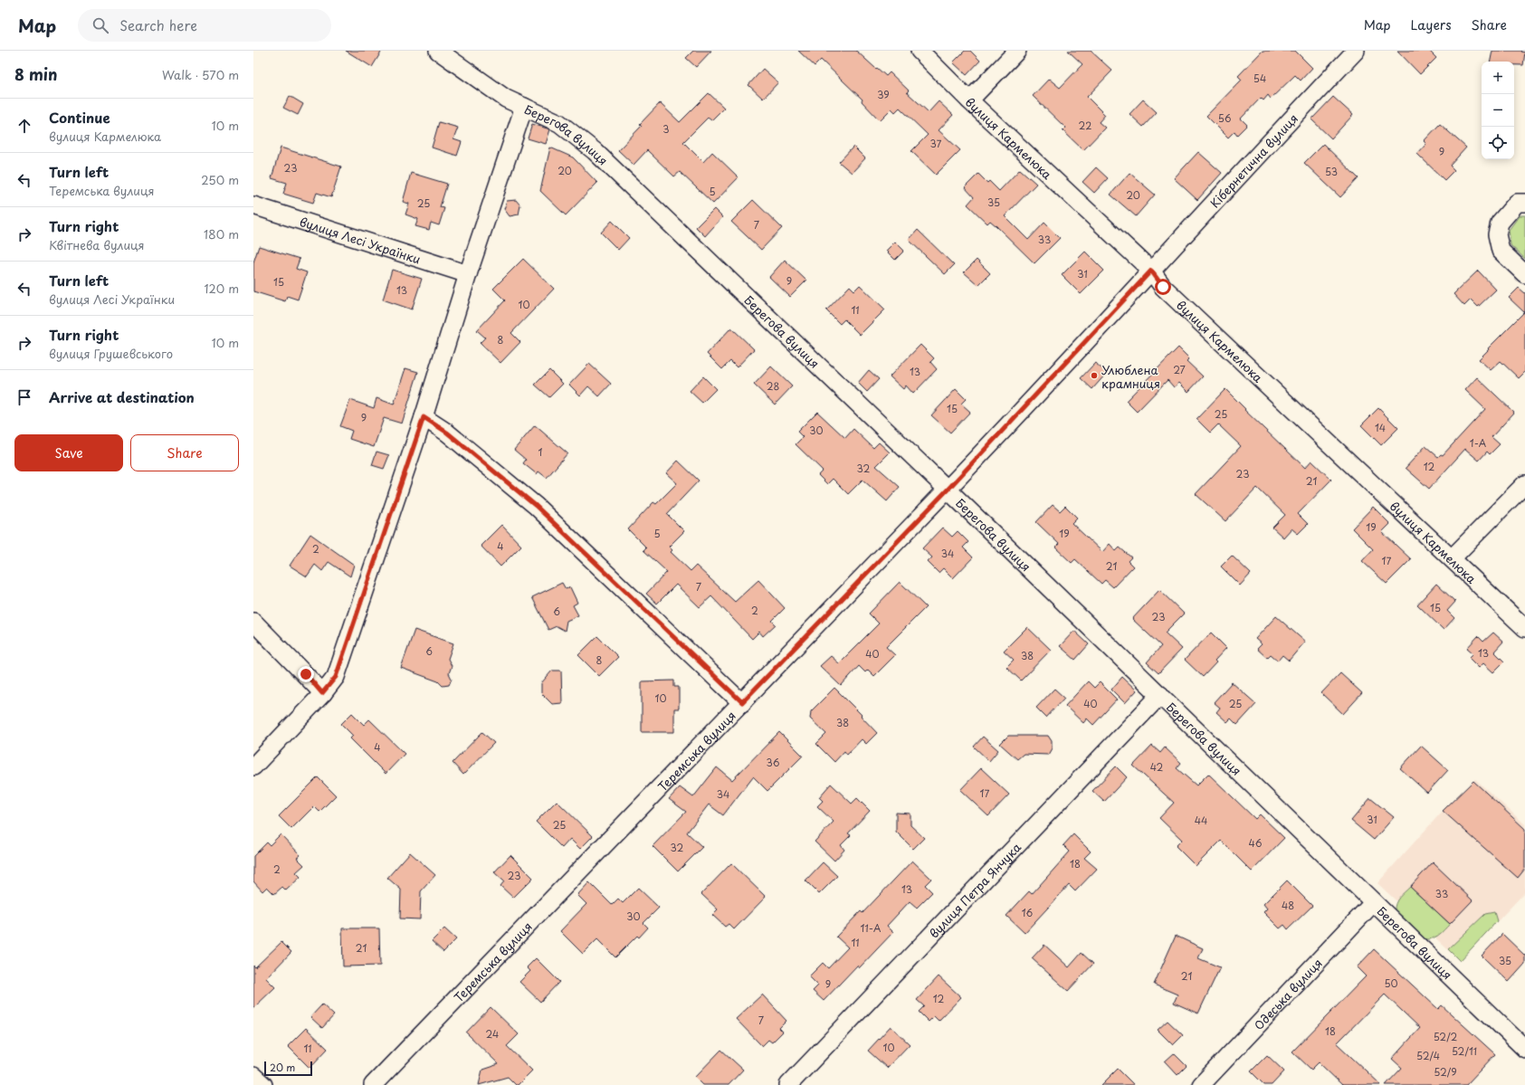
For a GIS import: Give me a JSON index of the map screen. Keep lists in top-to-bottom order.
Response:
{
  "streets": {
    "street": [
      "Берегова вулиця",
      "вулиця Кармелюка",
      "Кібернетична вулиця",
      "вулиця Лесі Українки",
      "Теремська вулиця",
      "вулиця Петра Янчука",
      "Одеська вулиця"
    ]
  },
  "crossings": [
    ["Берегова вулиця", "Теремська вулиця"],
    ["Берегова вулиця", "вулиця Петра Янчука"],
    ["Берегова вулиця", "Одеська вулиця"],
    ["вулиця Кармелюка", "Кібернетична вулиця"],
    ["вулиця Кармелюка", "Теремська вулиця"],
    ["Кібернетична вулиця", "Теремська вулиця"]
  ],
  "places": ["Улюблена крамниця"],
  "house_numbers": [
    "54",
    "39",
    "56",
    "22",
    "3",
    "37",
    "9",
    "23",
    "20",
    "53",
    "5",
    "20",
    "35",
    "25",
    "7",
    "33",
    "31",
    "9",
    "15",
    "13",
    "10",
    "11",
    "8",
    "27",
    "13",
    "28",
    "15",
    "25",
    "9",
    "14",
    "30",
    "1-А",
    "1",
    "12",
    "32",
    "23",
    "21",
    "19",
    "5",
    "19",
    "4",
    "2",
    "34",
    "17",
    "21",
    "7",
    "15",
    "2",
    "6",
    "23",
    "6",
    "13",
    "40",
    "38",
    "8",
    "10",
    "40",
    "25",
    "38",
    "4",
    "36",
    "42",
    "17",
    "34",
    "31",
    "44",
    "25",
    "46",
    "32",
    "18",
    "2",
    "23",
    "13",
    "33",
    "48",
    "16",
    "30",
    "11-А",
    "11",
    "21",
    "35",
    "21",
    "50",
    "9",
    "12",
    "7",
    "18",
    "24",
    "52/2",
    "10",
    "11",
    "52/11",
    "52/4",
    "52/9"
  ],
  "scale_bar": "20 m",
  "page": {
    "header": "Map",
    "search": "Search here",
    "nav": ["Map", "Layers", "Share"],
    "heading": ["8 min", "Walk · 570 m"],
    "map_buttons": ["+", "−"],
    "list": [
      ["Continue", "вулиця Кармелюка", "10 m"],
      ["Turn left", "Теремська вулиця", "250 m"],
      ["Turn right", "Квітнева вулиця", "180 m"],
      ["Turn left", "вулиця Лесі Українки", "120 m"],
      ["Turn right", "вулиця Грушевського", "10 m"],
      "Arrive at destination"
    ],
    "buttons": ["Save", "Share"],
    "scale": "20 m"
  }
}
